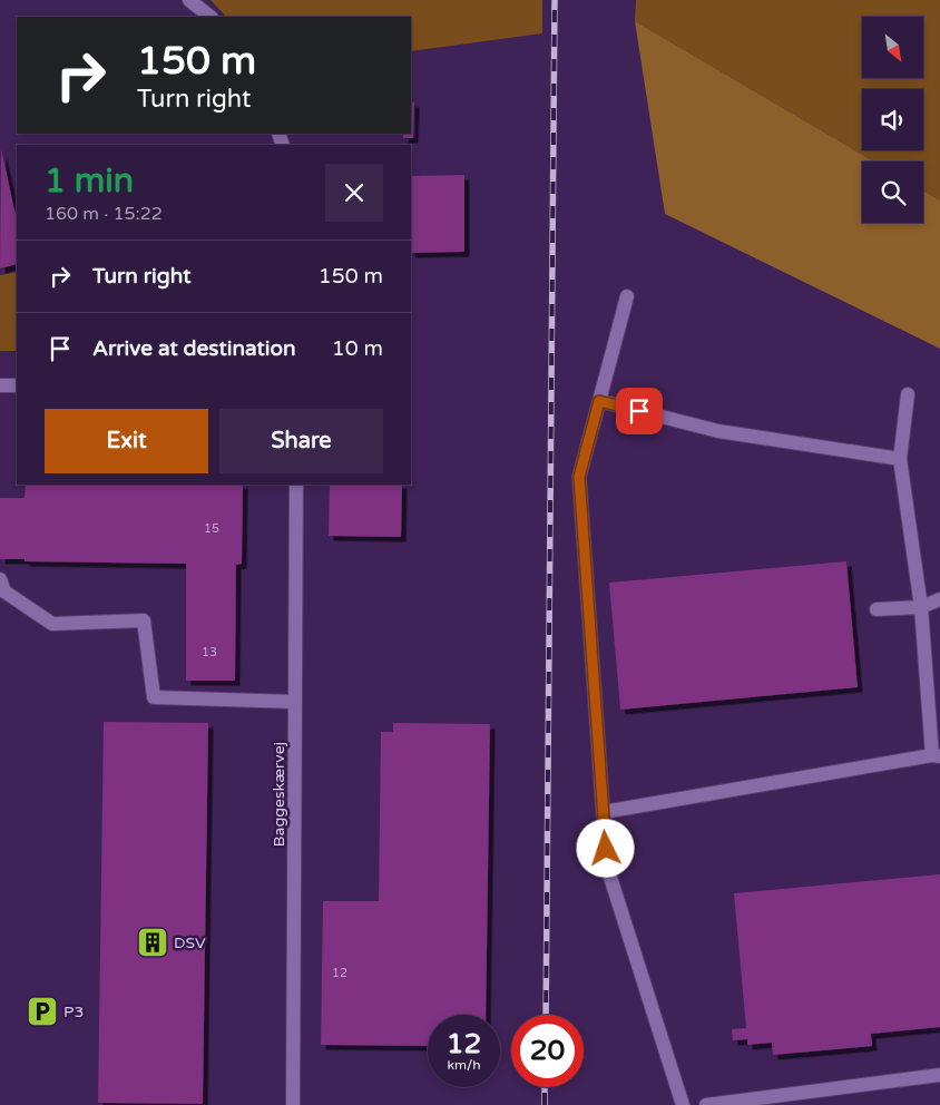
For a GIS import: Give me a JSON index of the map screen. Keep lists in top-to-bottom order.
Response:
{
  "streets": {
    "street": ["Baggeskærvej"]
  },
  "places": {
    "building": ["DSV"],
    "parking": ["P3"]
  },
  "house_numbers": ["15", "13", "12"],
  "north": "bottom right",
  "page": {
    "turn": ["150 m", "Turn right"],
    "heading": ["1 min", "160 m · 15:22"],
    "list": [
      {
        "name": "Turn right",
        "value": "150 m"
      },
      {
        "name": "Arrive at destination",
        "value": "10 m"
      }
    ],
    "buttons": ["Exit", "Share"],
    "speed": "12 km/h",
    "limit": "20"
  }
}
